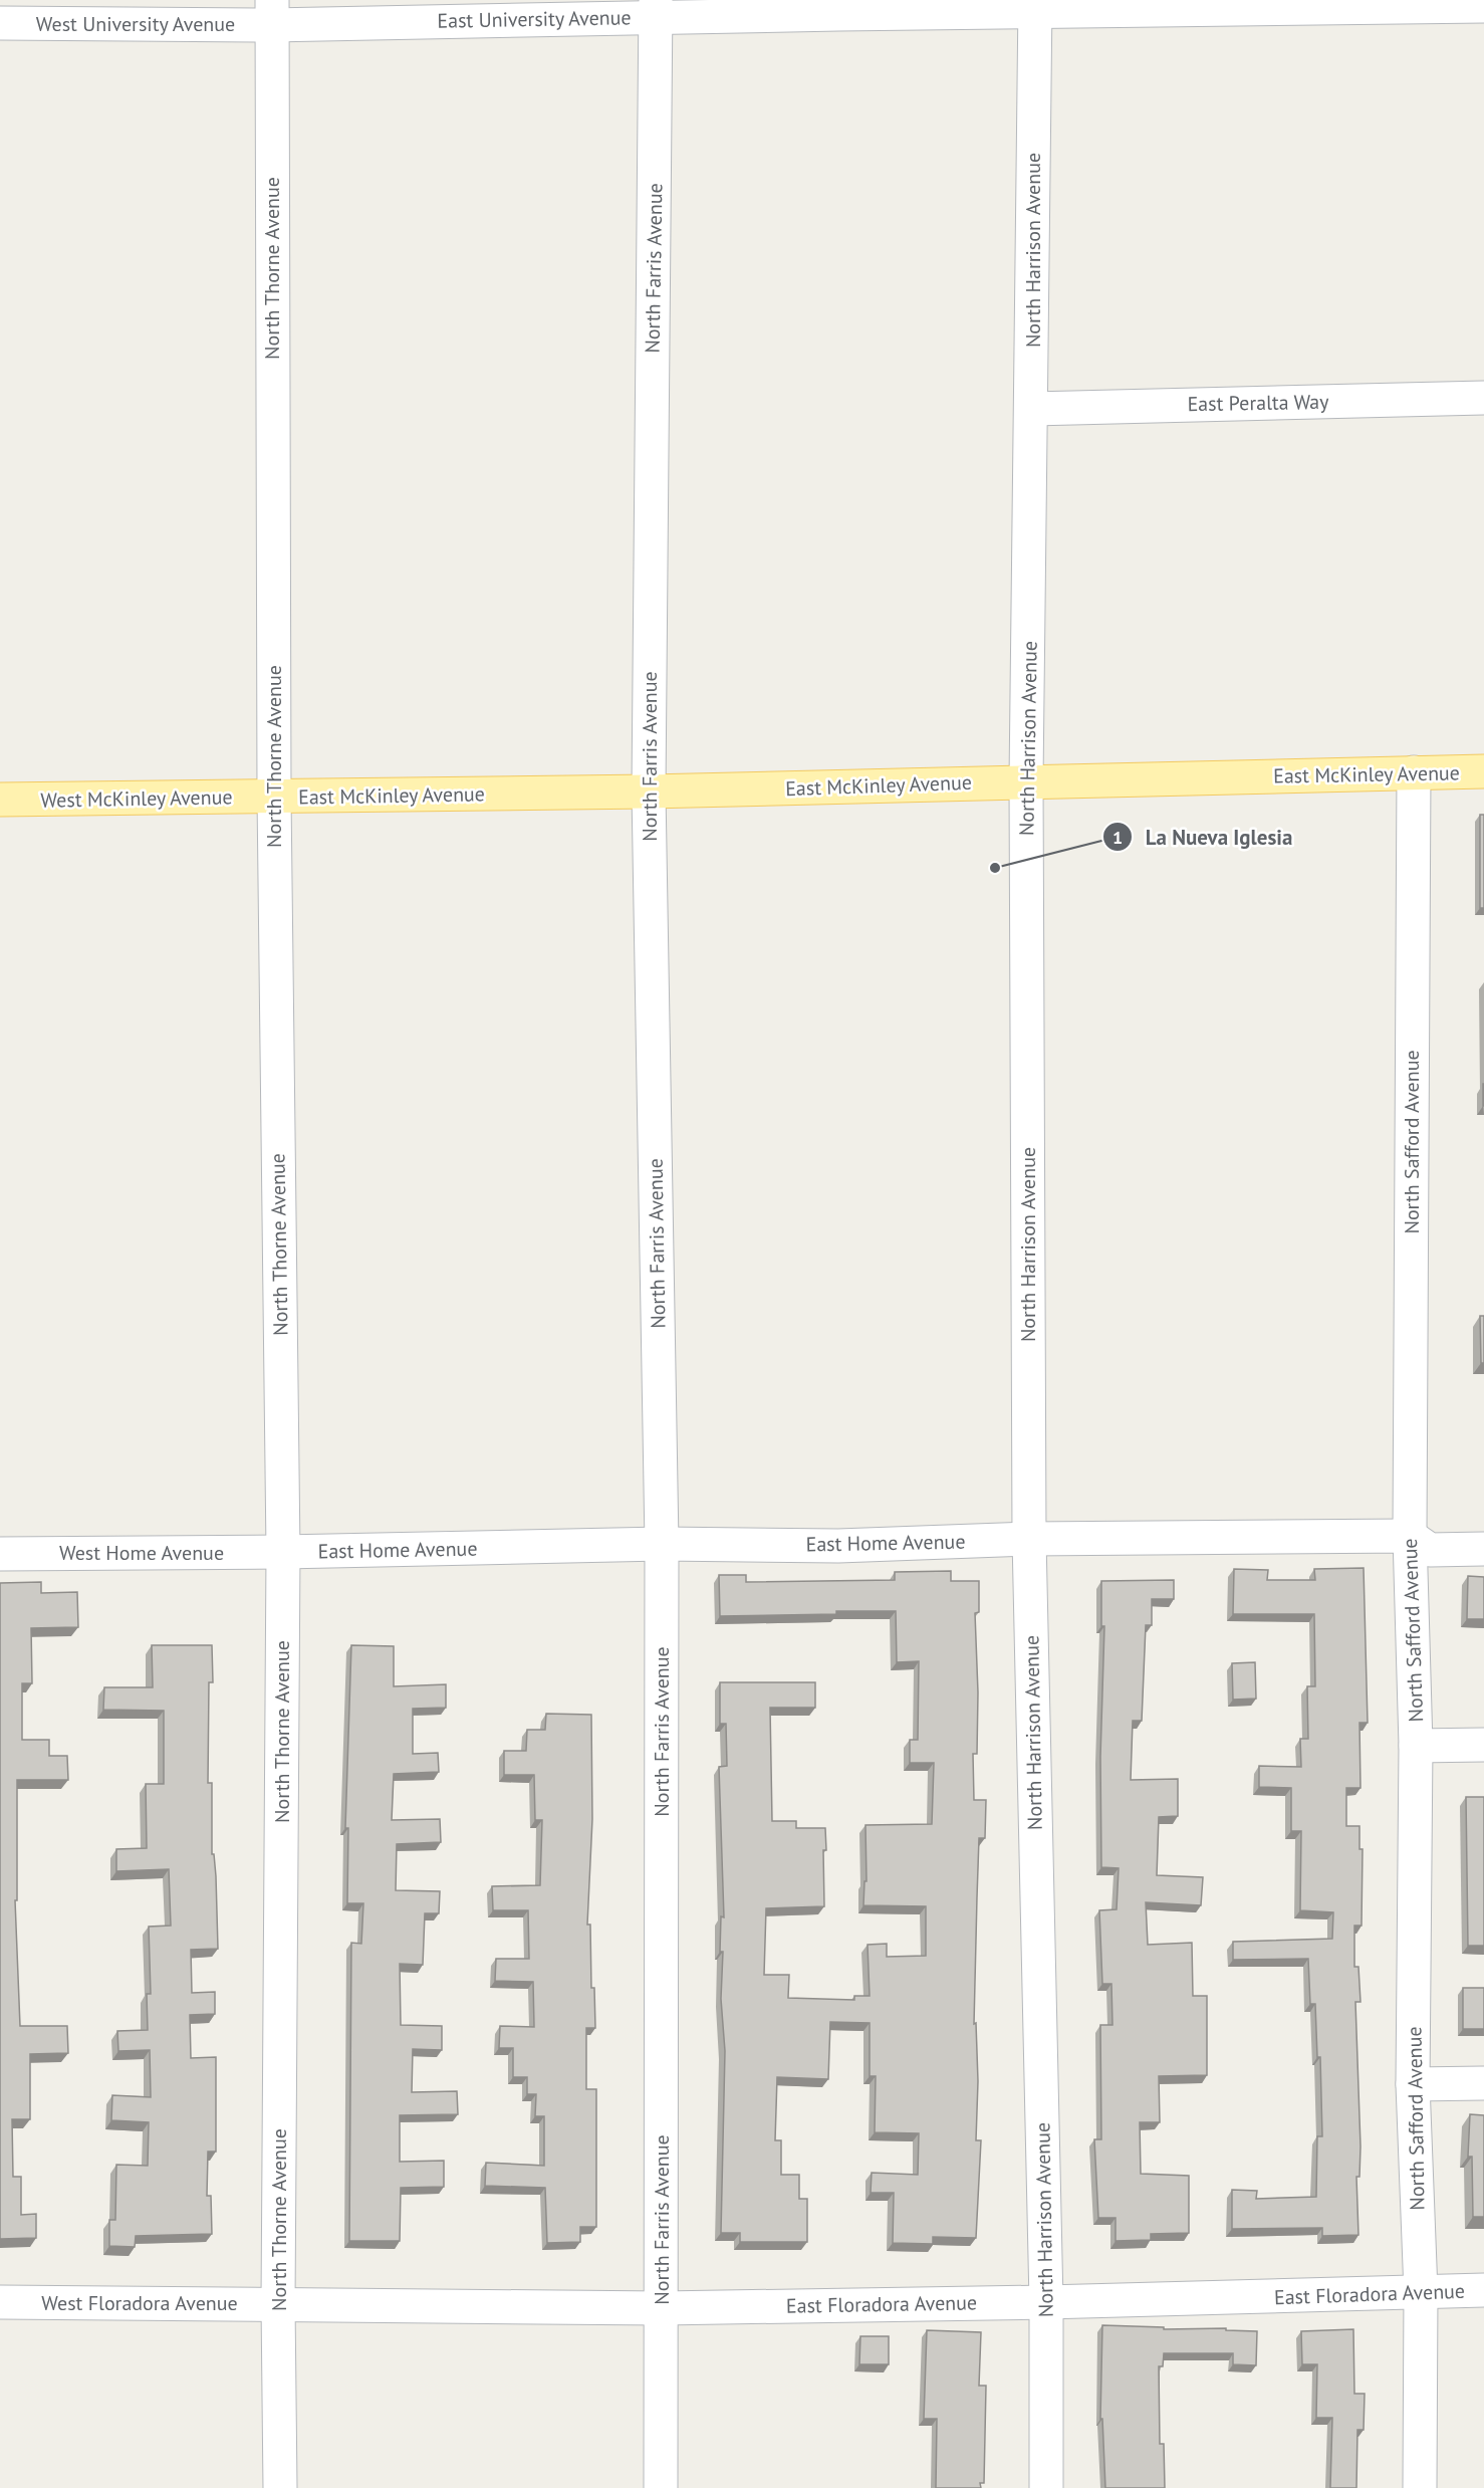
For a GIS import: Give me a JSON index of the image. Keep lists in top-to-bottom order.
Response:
{
  "streets": {
    "main road": ["East McKinley Avenue", "West McKinley Avenue"],
    "street": [
      "East University Avenue",
      "West University Avenue",
      "North Harrison Avenue",
      "North Thorne Avenue",
      "North Farris Avenue",
      "East Peralta Way",
      "North Safford Avenue",
      "East Home Avenue",
      "West Home Avenue",
      "East Floradora Avenue",
      "West Floradora Avenue"
    ]
  },
  "crossings": [
    ["East University Avenue", "West University Avenue"],
    ["East University Avenue", "North Harrison Avenue"],
    ["East University Avenue", "North Thorne Avenue"],
    ["East University Avenue", "North Farris Avenue"],
    ["West University Avenue", "North Thorne Avenue"],
    ["North Harrison Avenue", "East Peralta Way"],
    ["North Harrison Avenue", "East McKinley Avenue"],
    ["North Harrison Avenue", "East Home Avenue"],
    ["North Harrison Avenue", "East Floradora Avenue"],
    ["North Thorne Avenue", "East McKinley Avenue"],
    ["North Thorne Avenue", "West McKinley Avenue"],
    ["North Thorne Avenue", "East Home Avenue"],
    ["North Thorne Avenue", "West Home Avenue"],
    ["North Thorne Avenue", "East Floradora Avenue"],
    ["North Thorne Avenue", "West Floradora Avenue"],
    ["North Farris Avenue", "East McKinley Avenue"],
    ["North Farris Avenue", "East Home Avenue"],
    ["North Farris Avenue", "East Floradora Avenue"],
    ["East McKinley Avenue", "West McKinley Avenue"],
    ["East McKinley Avenue", "North Safford Avenue"],
    ["North Safford Avenue", "East Home Avenue"],
    ["North Safford Avenue", "East Floradora Avenue"],
    ["East Home Avenue", "West Home Avenue"],
    ["East Floradora Avenue", "West Floradora Avenue"]
  ],
  "places": ["La Nueva Iglesia"]
}
